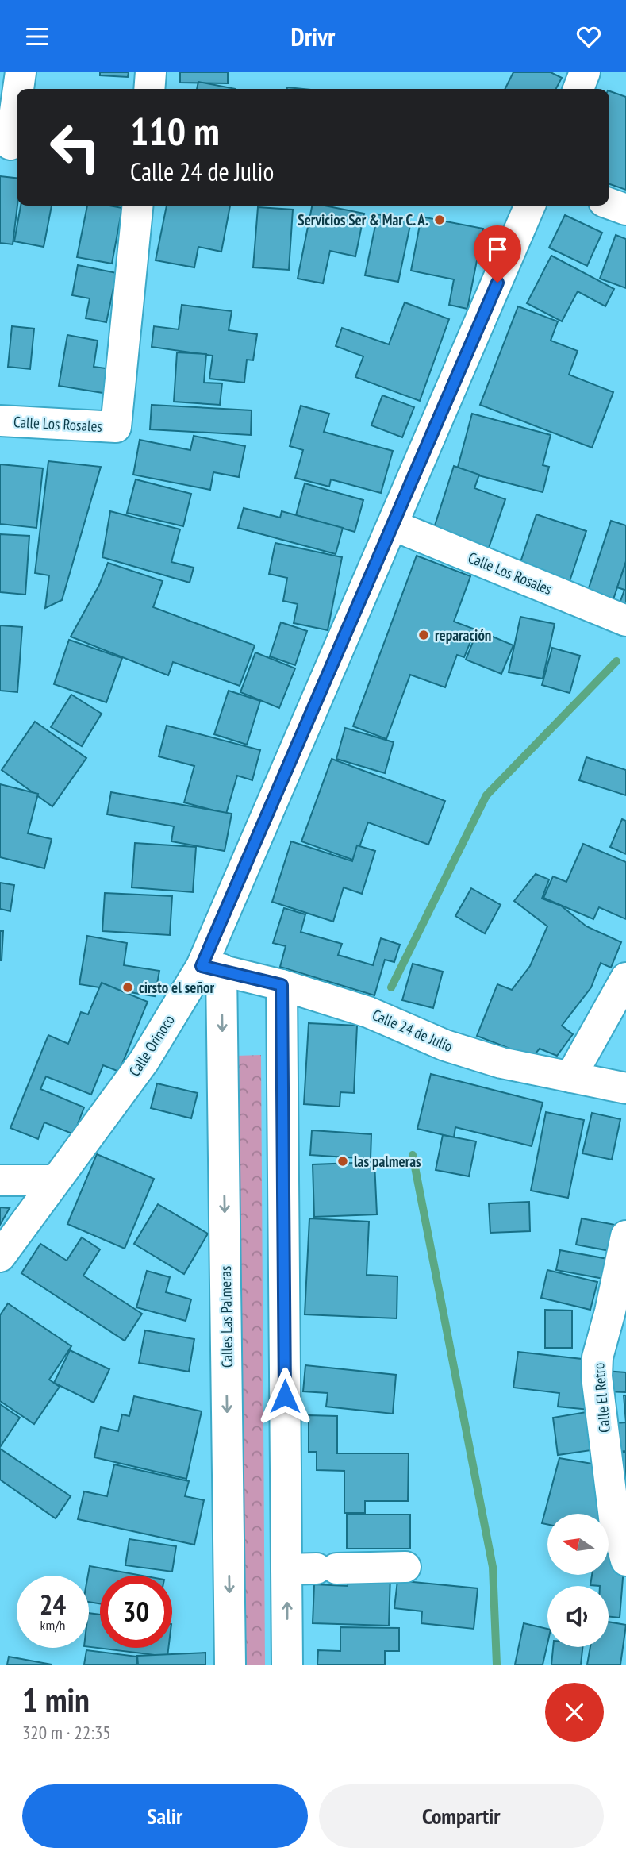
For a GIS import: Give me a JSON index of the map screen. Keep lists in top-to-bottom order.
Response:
{
  "streets": {
    "street": [
      "Calle Los Rosales",
      "Calle 24 de Julio",
      "Calle Orinoco",
      "Calles Las Palmeras",
      "Calle El Retro"
    ]
  },
  "crossings": [
    ["Calle Los Rosales", "Calle Orinoco"],
    ["Calle 24 de Julio", "Calle Orinoco"],
    ["Calle 24 de Julio", "Calles Las Palmeras"],
    ["Calle Orinoco", "Calles Las Palmeras"]
  ],
  "places": [
    "Servicios Ser & Mar C. A.",
    "reparación",
    "cirsto el señor",
    "las palmeras"
  ],
  "north": "left",
  "page": {
    "header": "Drivr",
    "turn": ["110 m", "Calle 24 de Julio"],
    "speed": "24 km/h",
    "limit": "30",
    "heading": ["1 min", "320 m · 22:35"],
    "buttons": ["Salir", "Compartir"]
  }
}
